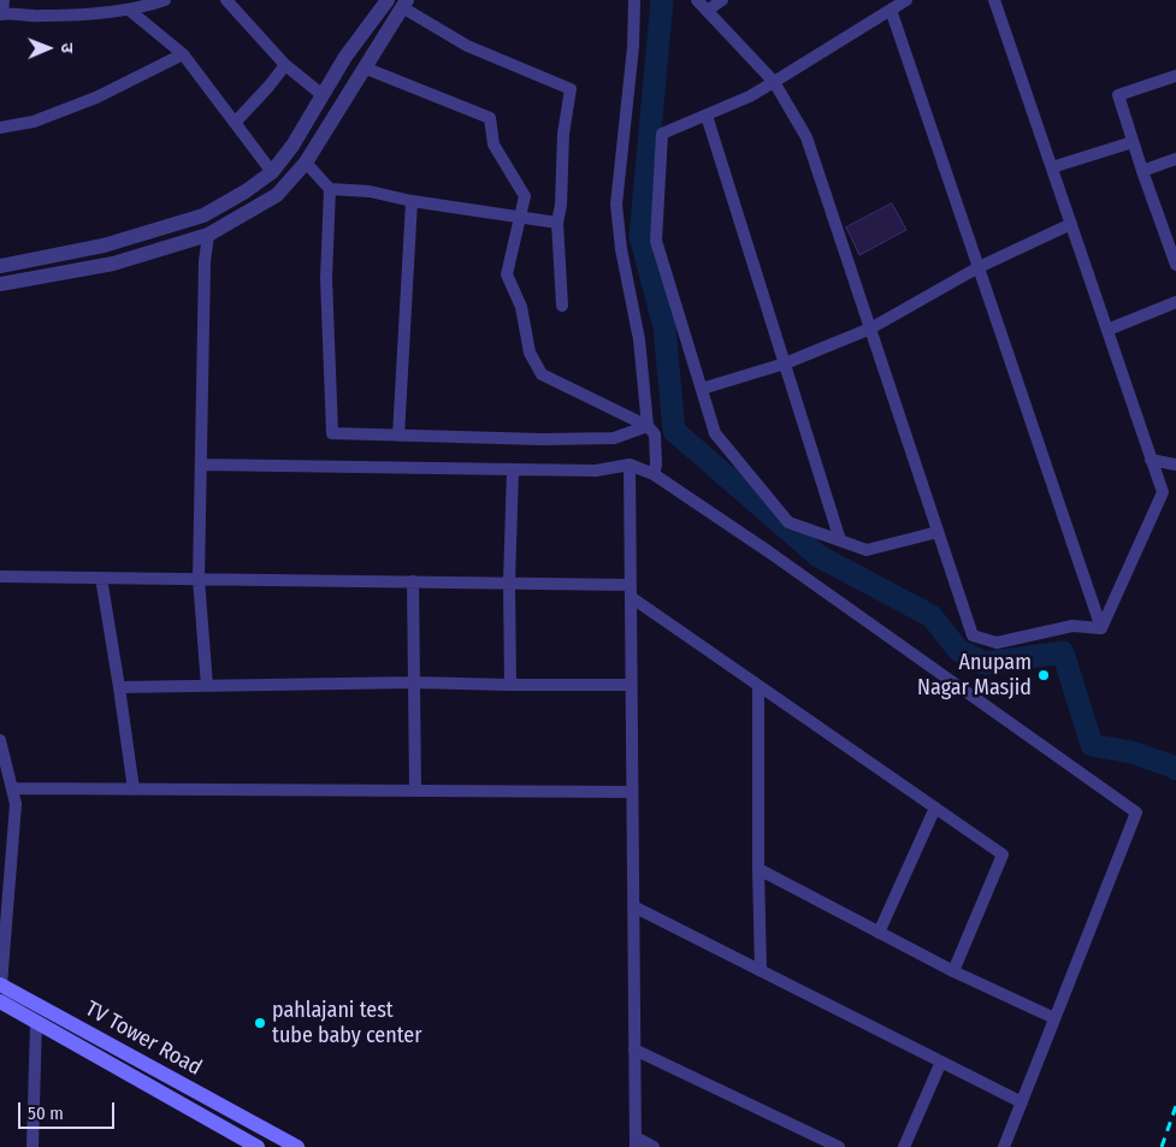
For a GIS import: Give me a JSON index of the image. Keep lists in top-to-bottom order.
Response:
{
  "streets": {
    "main road": ["TV Tower Road"]
  },
  "places": ["Anupam Nagar Masjid", "pahlajani test tube baby center"],
  "scale_bar": "50 m",
  "north": "right"
}
